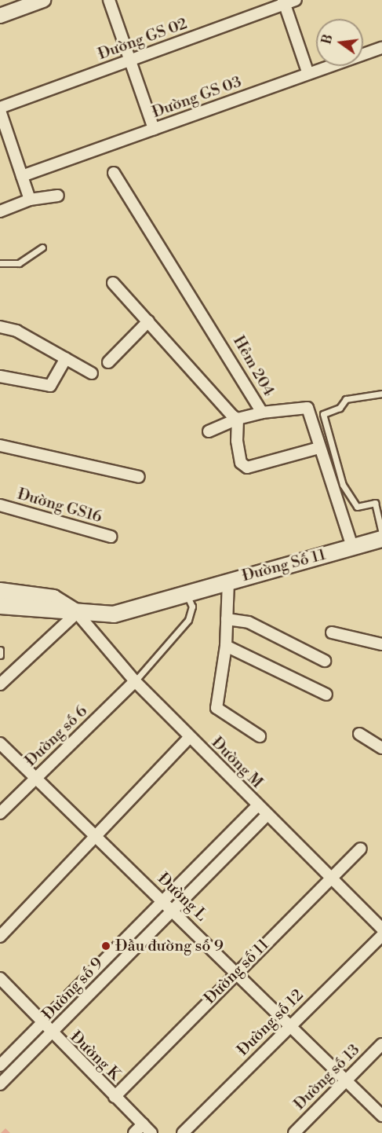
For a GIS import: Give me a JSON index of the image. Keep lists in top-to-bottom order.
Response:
{
  "streets": {
    "main road": ["Đường Số 11"],
    "street": [
      "Đường GS 02",
      "Đường GS 03",
      "Hẻm 204",
      "Đường GS16",
      "Đường số 6",
      "Đường M",
      "Đường L",
      "Đường số 11",
      "Đường số 9",
      "Đường số 12",
      "Đường K",
      "Đường số 13"
    ]
  },
  "crossings": [
    ["Hẻm 204", "Đường Số 11"],
    ["Đường số 6", "Đường M"],
    ["Đường số 6", "Đường L"],
    ["Đường M", "Đường số 11"],
    ["Đường M", "Đường số 9"],
    ["Đường L", "Đường số 11"],
    ["Đường L", "Đường số 9"],
    ["Đường L", "Đường số 12"],
    ["Đường L", "Đường số 13"],
    ["Đường số 11", "Đường K"],
    ["Đường số 9", "Đường K"]
  ],
  "places": ["Đầu đường số 9"],
  "north": "left"
}
